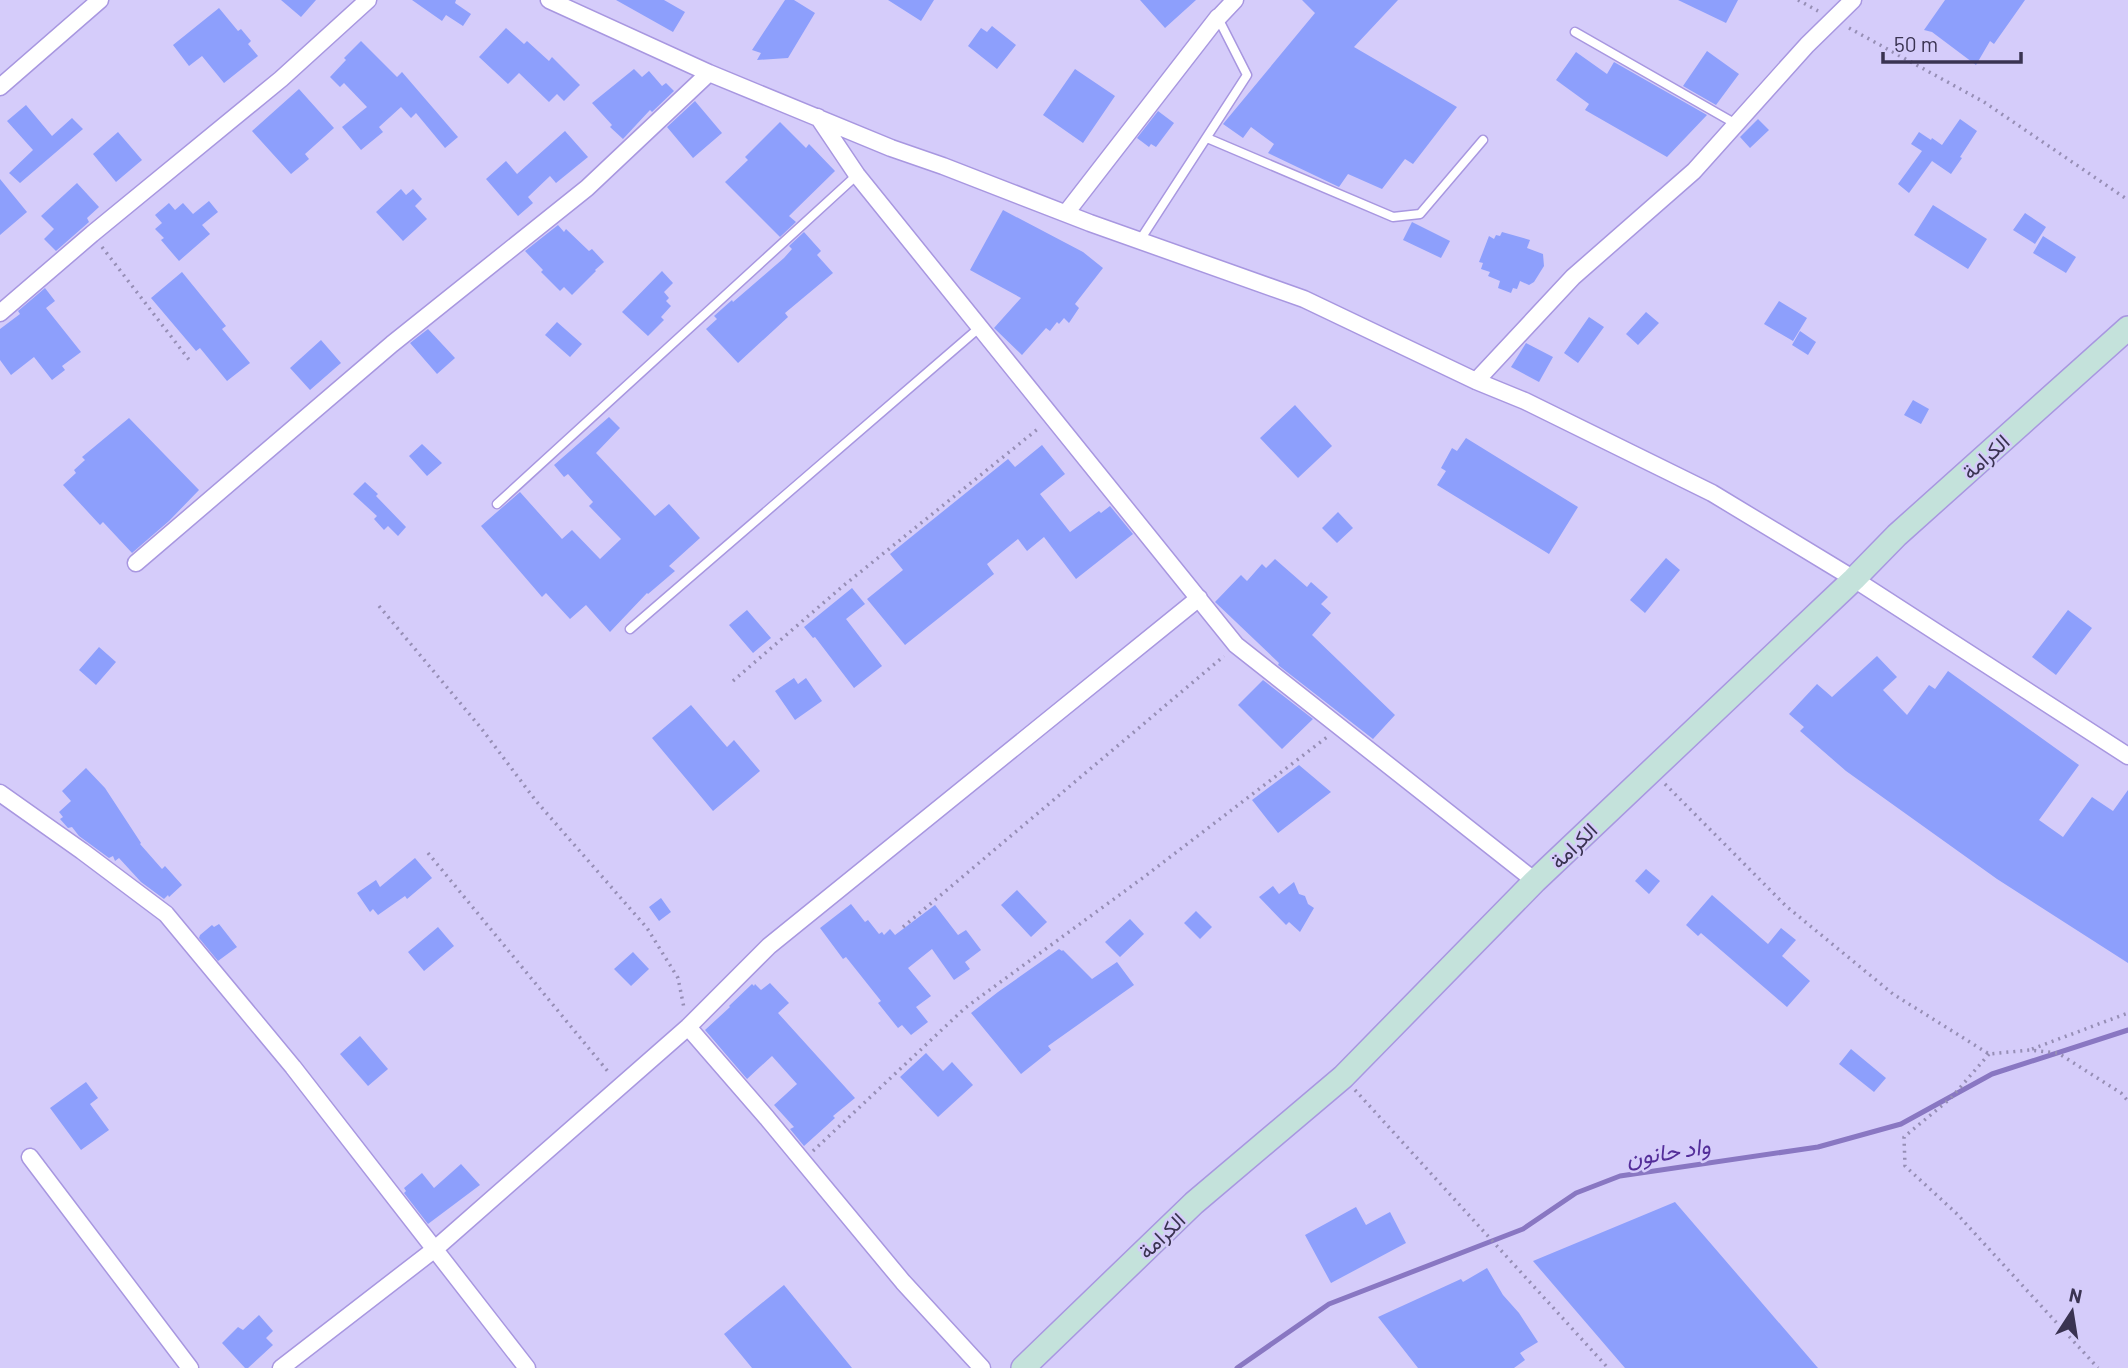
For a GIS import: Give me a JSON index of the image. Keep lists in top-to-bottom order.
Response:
{
  "streets": {
    "main road": ["الكرامة"]
  },
  "water": ["واد حانون"],
  "scale_bar": "50 m",
  "north": "top"
}
